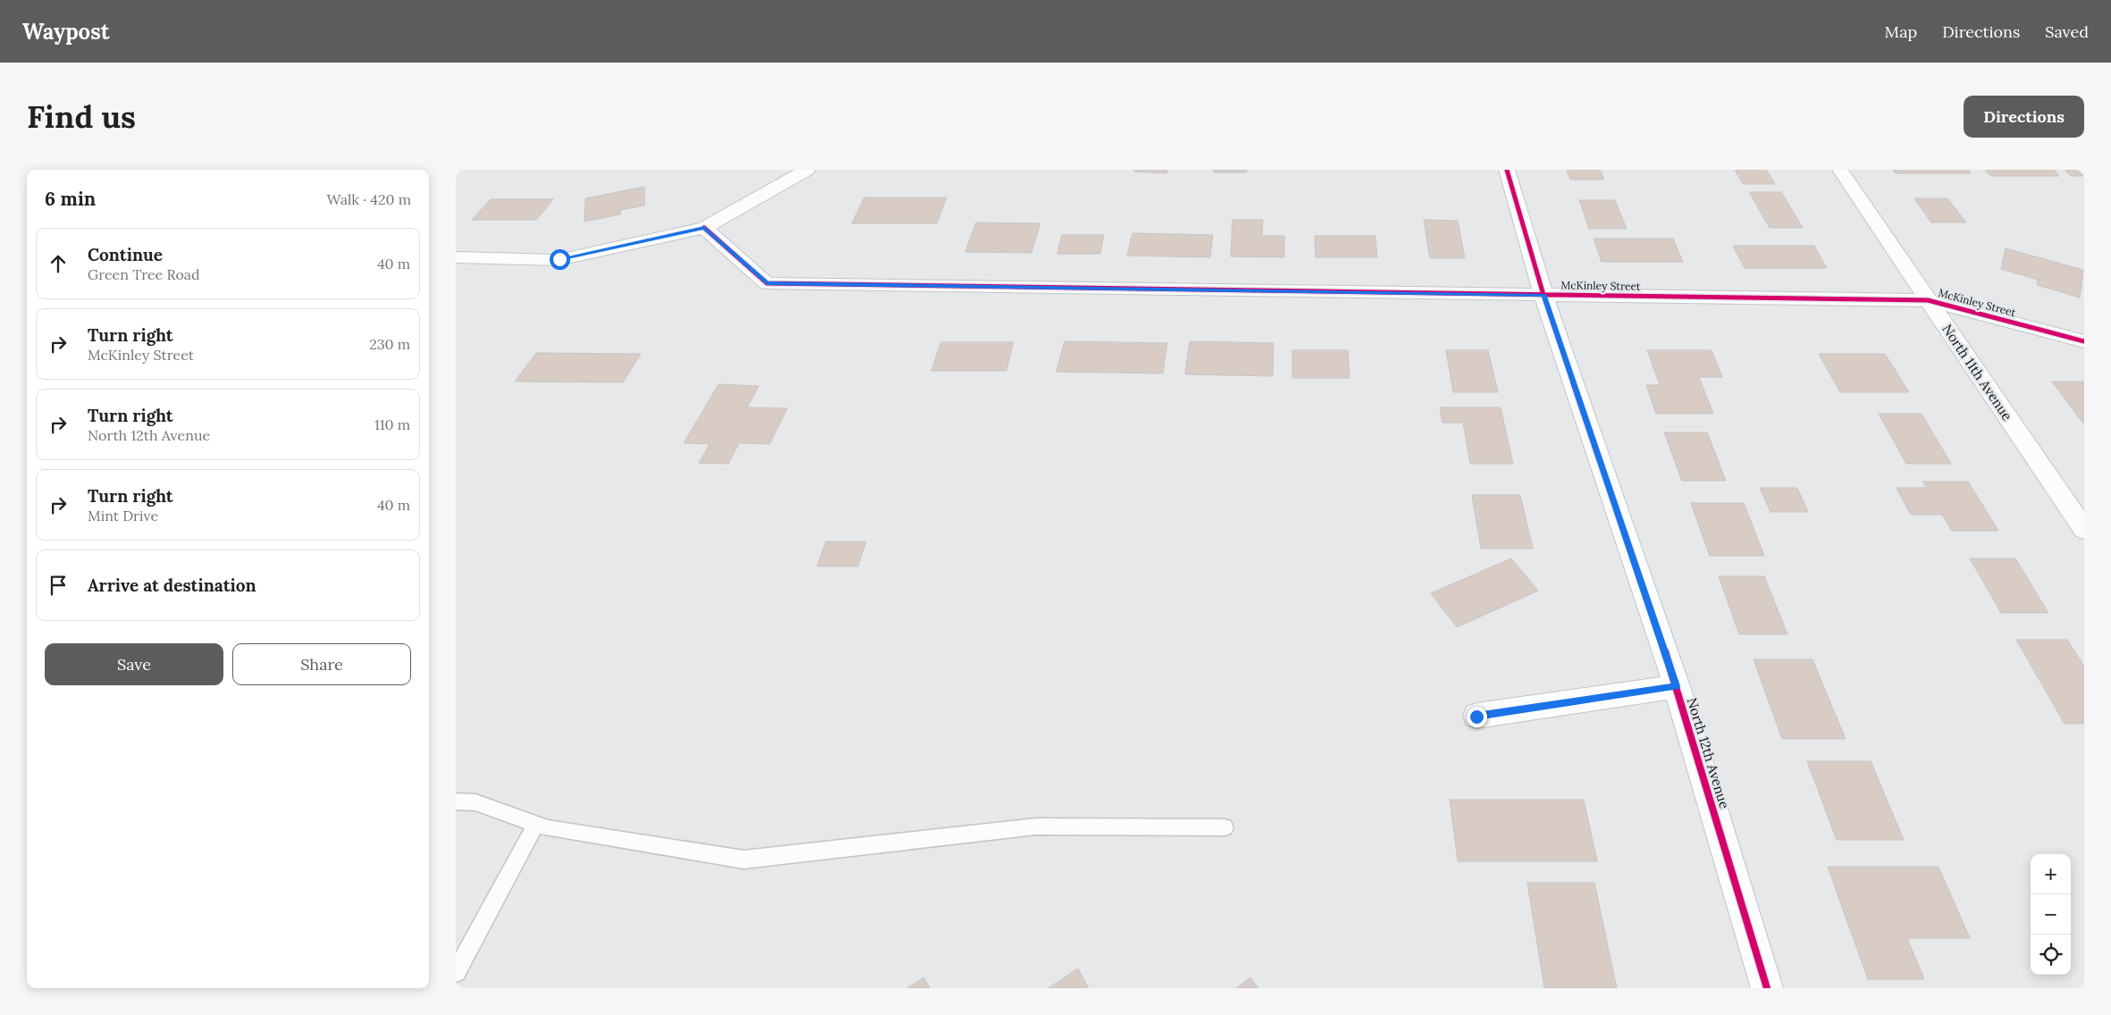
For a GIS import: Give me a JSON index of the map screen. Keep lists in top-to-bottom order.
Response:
{
  "streets": {
    "street": ["McKinley Street", "North 11th Avenue", "North 12th Avenue"]
  },
  "crossings": [
    ["McKinley Street", "North 11th Avenue"],
    ["McKinley Street", "North 12th Avenue"]
  ],
  "page": {
    "header": "Waypost",
    "nav": ["Map", "Directions", "Saved"],
    "buttons": [
      "Directions",
      ["Save", "Share"]
    ],
    "title": "Find us",
    "heading": ["6 min", "Walk · 420 m"],
    "list": [
      ["Continue", "Green Tree Road", "40 m"],
      ["Turn right", "McKinley Street", "230 m"],
      ["Turn right", "North 12th Avenue", "110 m"],
      ["Turn right", "Mint Drive", "40 m"],
      "Arrive at destination"
    ],
    "map_buttons": ["+", "−"]
  }
}
